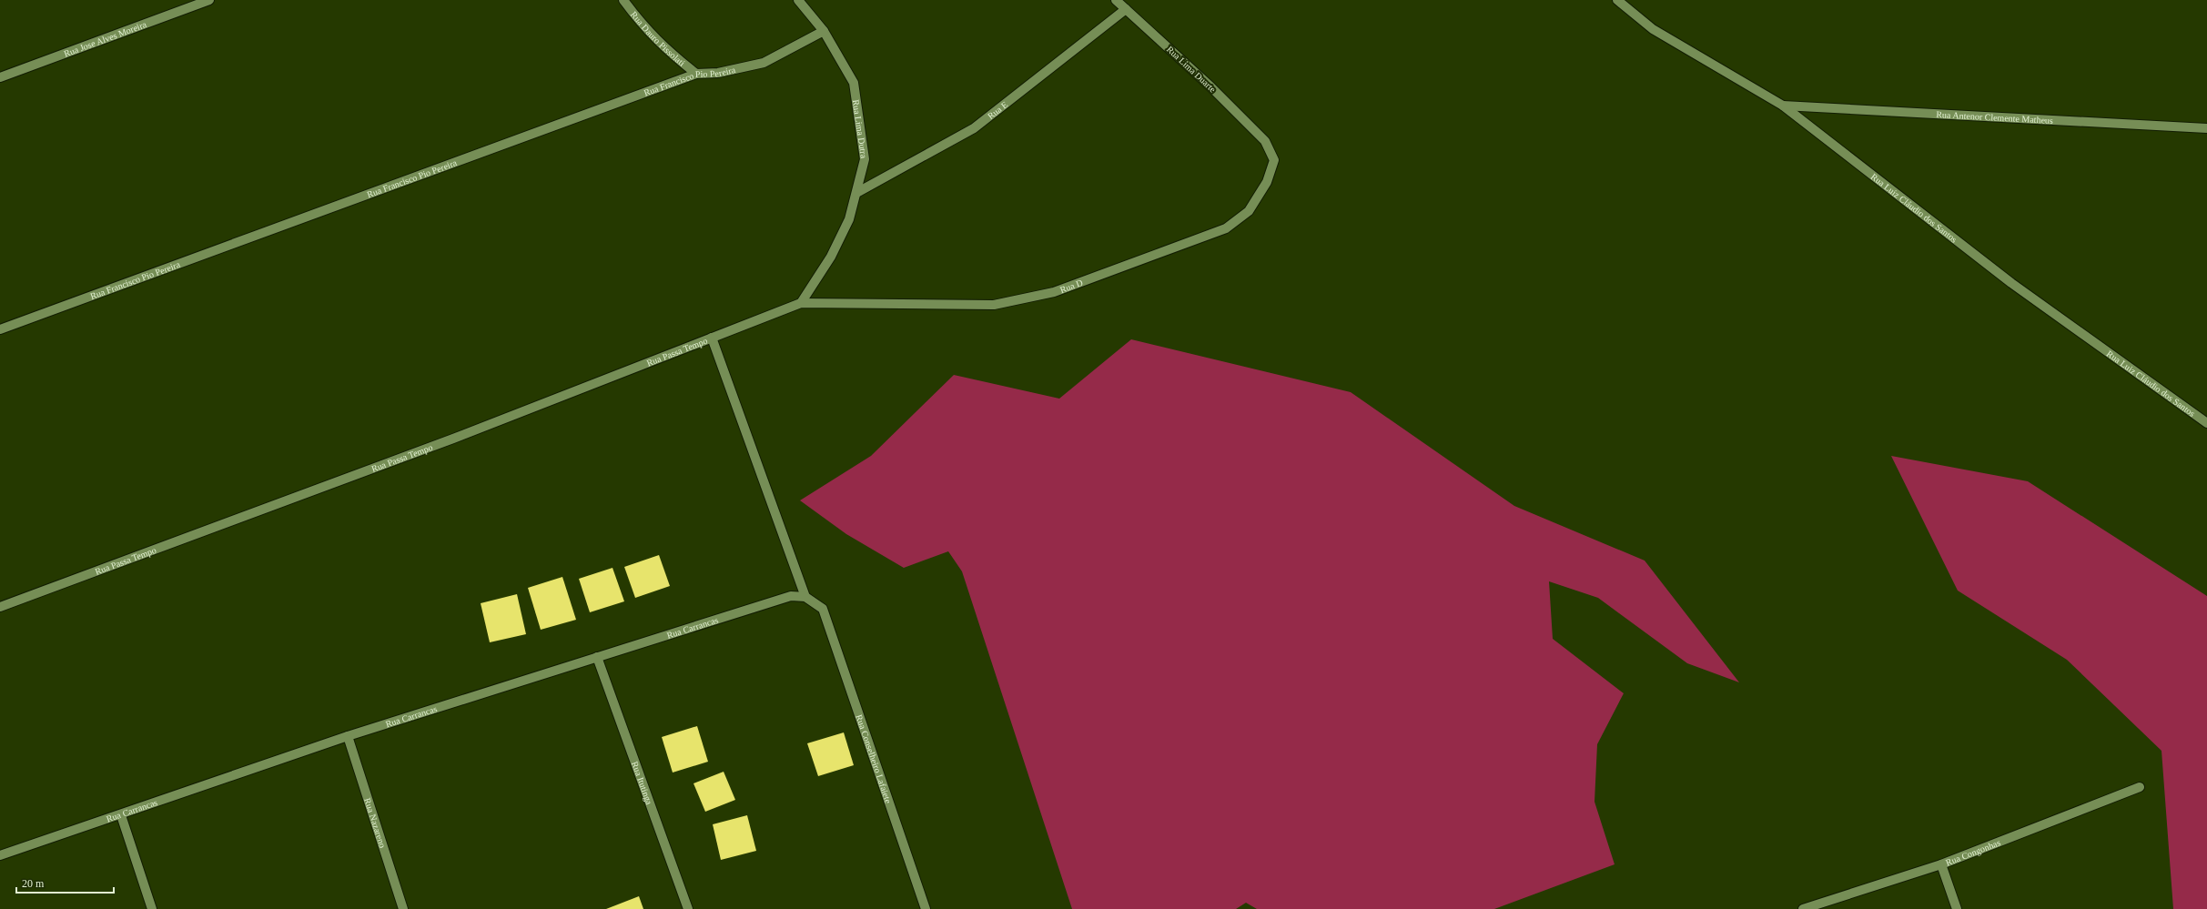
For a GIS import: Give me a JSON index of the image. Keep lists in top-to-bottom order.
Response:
{
  "streets": {
    "street": [
      "Rua Dauro Pissolati",
      "Rua Jose Alves Moreira",
      "Rua Lima Duarte",
      "Rua Francisco Pio Pereira",
      "Rua E",
      "Rua Antenor Clemente Matheus",
      "Rua Lima Dutra",
      "Rua Luiz Cláudio dos Santos",
      "Rua D",
      "Rua Passa Tempo",
      "Rua Carrancas",
      "Rua Conselheiro Lafaiete",
      "Rua Itutinga",
      "Rua Nazareno",
      "Rua Congonhas"
    ]
  },
  "crossings": [
    ["Rua Dauro Pissolati", "Rua Francisco Pio Pereira"],
    ["Rua Lima Duarte", "Rua E"],
    ["Rua Lima Duarte", "Rua D"],
    ["Rua Francisco Pio Pereira", "Rua Lima Dutra"],
    ["Rua E", "Rua Lima Dutra"],
    ["Rua Antenor Clemente Matheus", "Rua Luiz Cláudio dos Santos"],
    ["Rua Lima Dutra", "Rua D"],
    ["Rua Lima Dutra", "Rua Passa Tempo"],
    ["Rua D", "Rua Passa Tempo"],
    ["Rua Carrancas", "Rua Conselheiro Lafaiete"],
    ["Rua Carrancas", "Rua Itutinga"],
    ["Rua Carrancas", "Rua Nazareno"]
  ],
  "scale_bar": "20 m"
}
